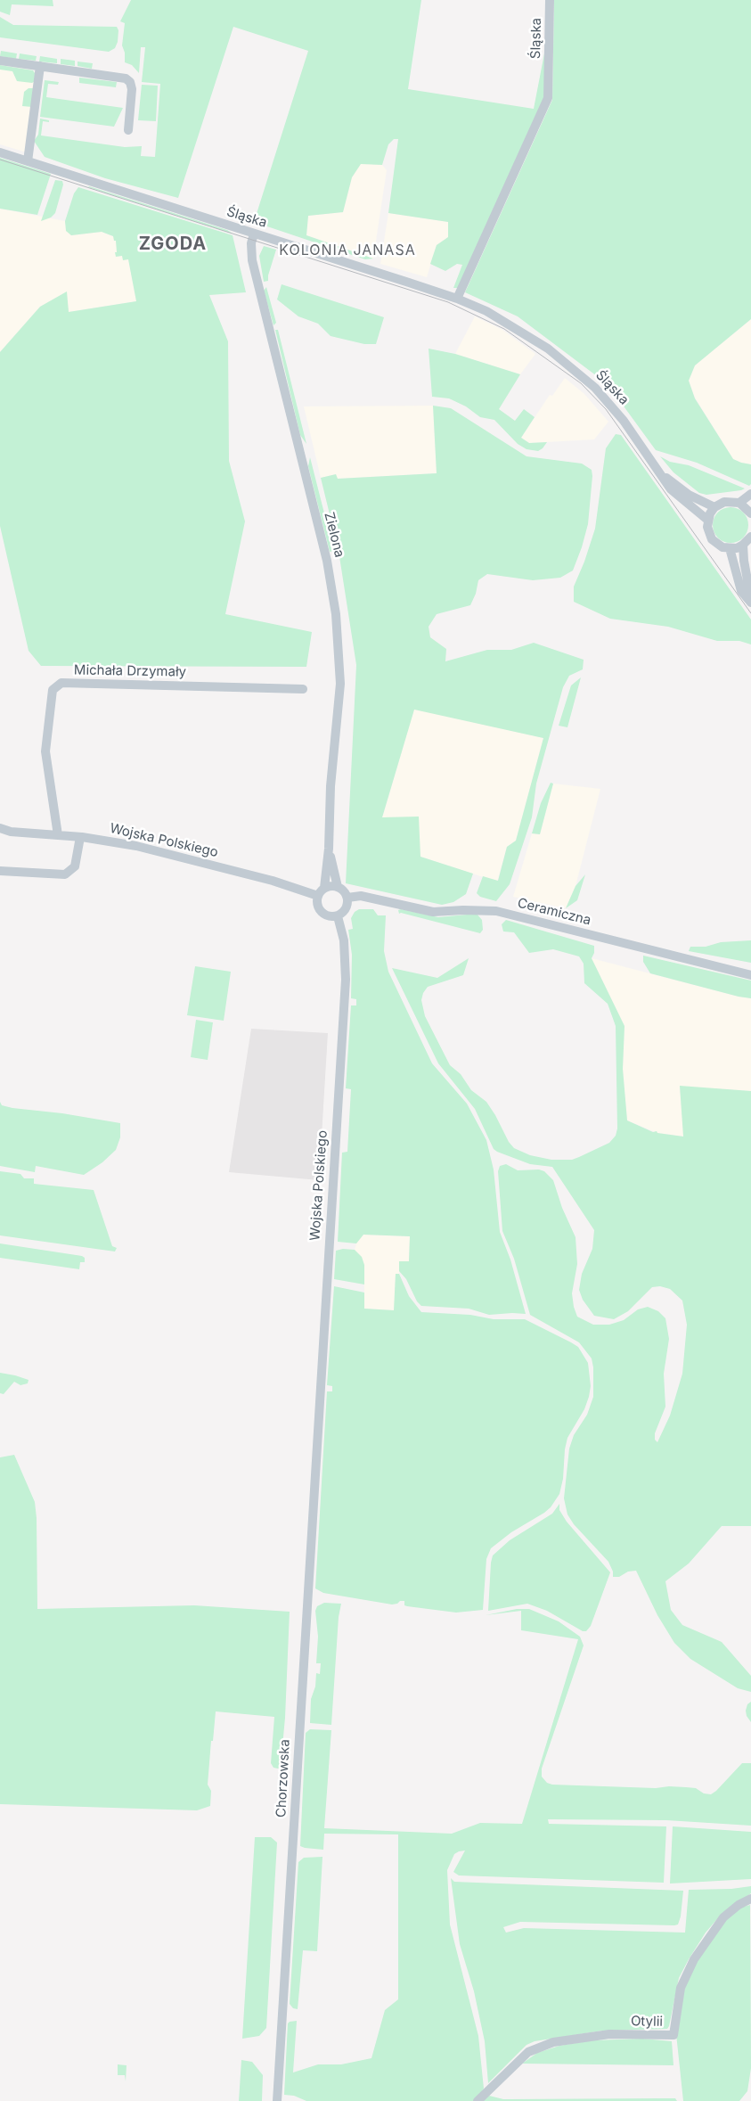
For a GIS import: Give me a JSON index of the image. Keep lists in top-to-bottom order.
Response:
{
  "streets": {
    "street": [
      "Śląska",
      "Zielona",
      "Michała Drzymały",
      "Wojska Polskiego",
      "Ceramiczna",
      "Chorzowska",
      "Otylii"
    ]
  },
  "crossings": [
    ["Śląska", "Zielona"],
    ["Zielona", "Wojska Polskiego"],
    ["Zielona", "Ceramiczna"],
    ["Michała Drzymały", "Wojska Polskiego"],
    ["Wojska Polskiego", "Ceramiczna"],
    ["Wojska Polskiego", "Chorzowska"]
  ],
  "districts": ["ZGODA", "KOLONIA JANASA"]
}
